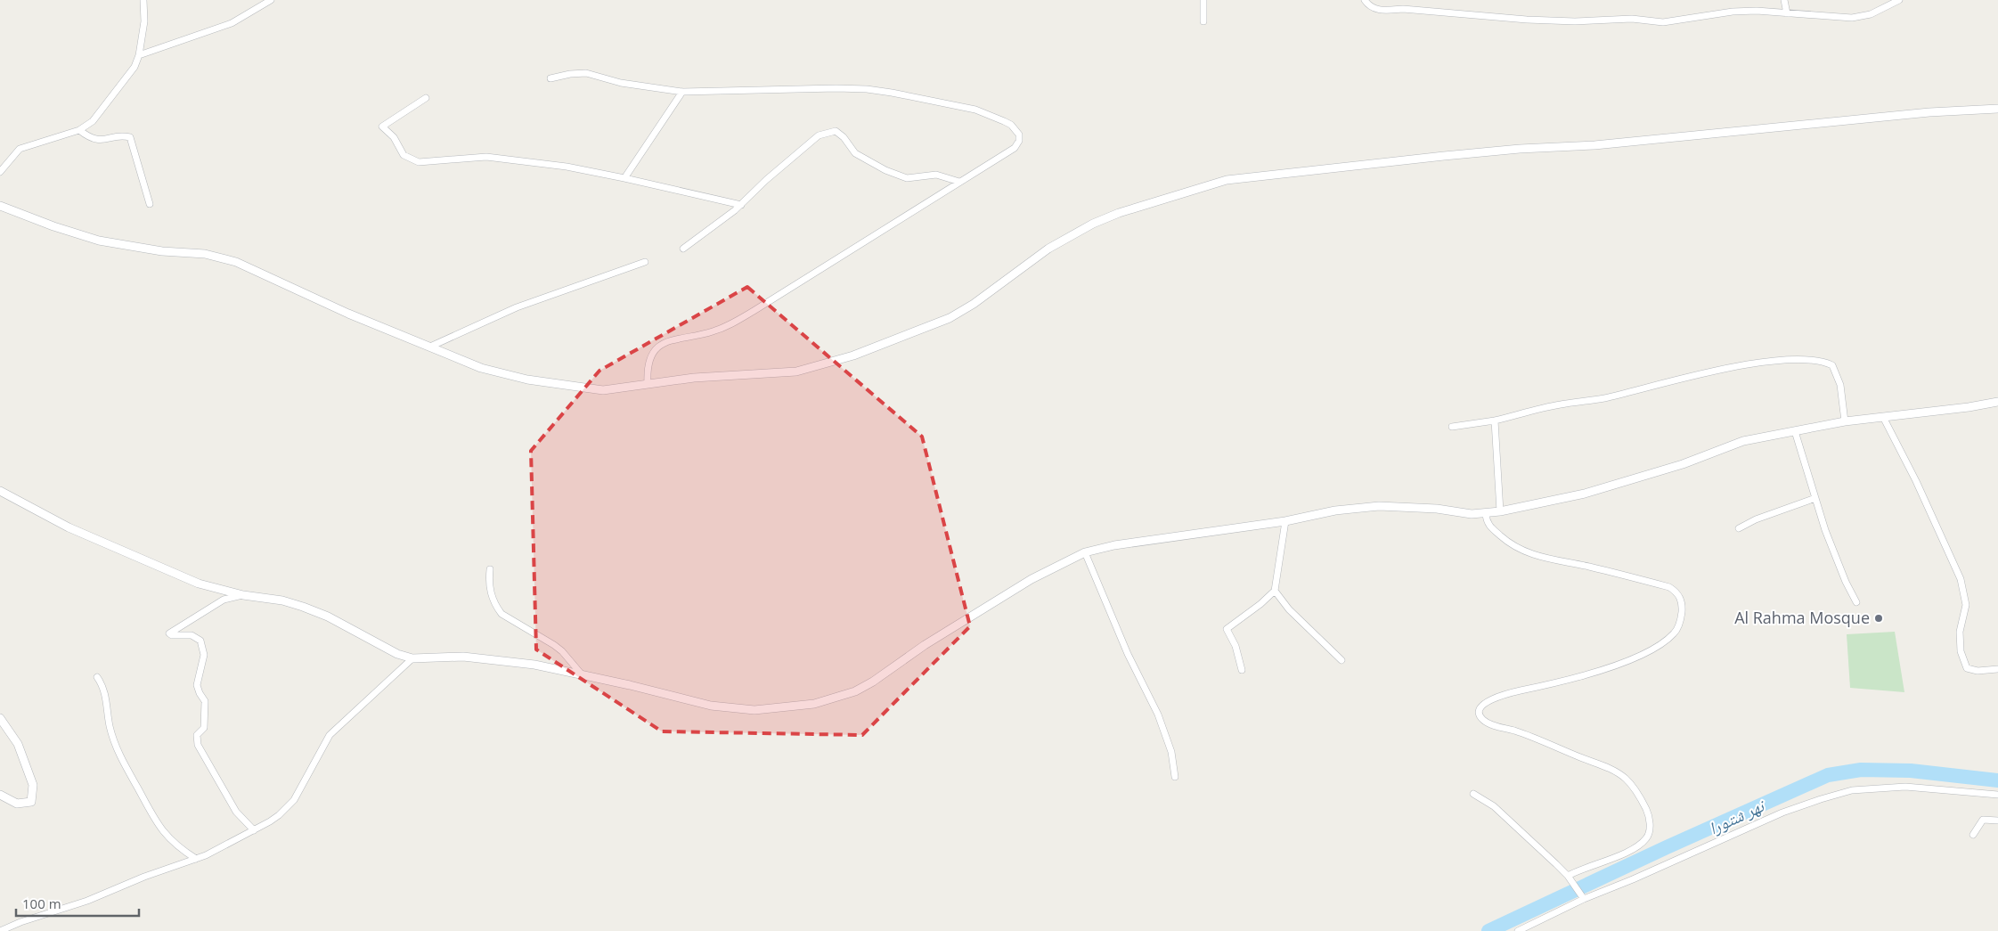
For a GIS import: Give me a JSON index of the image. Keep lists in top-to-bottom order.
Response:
{
  "water": ["نهر شتورا"],
  "places": ["Al Rahma Mosque"],
  "scale_bar": "100 m"
}
